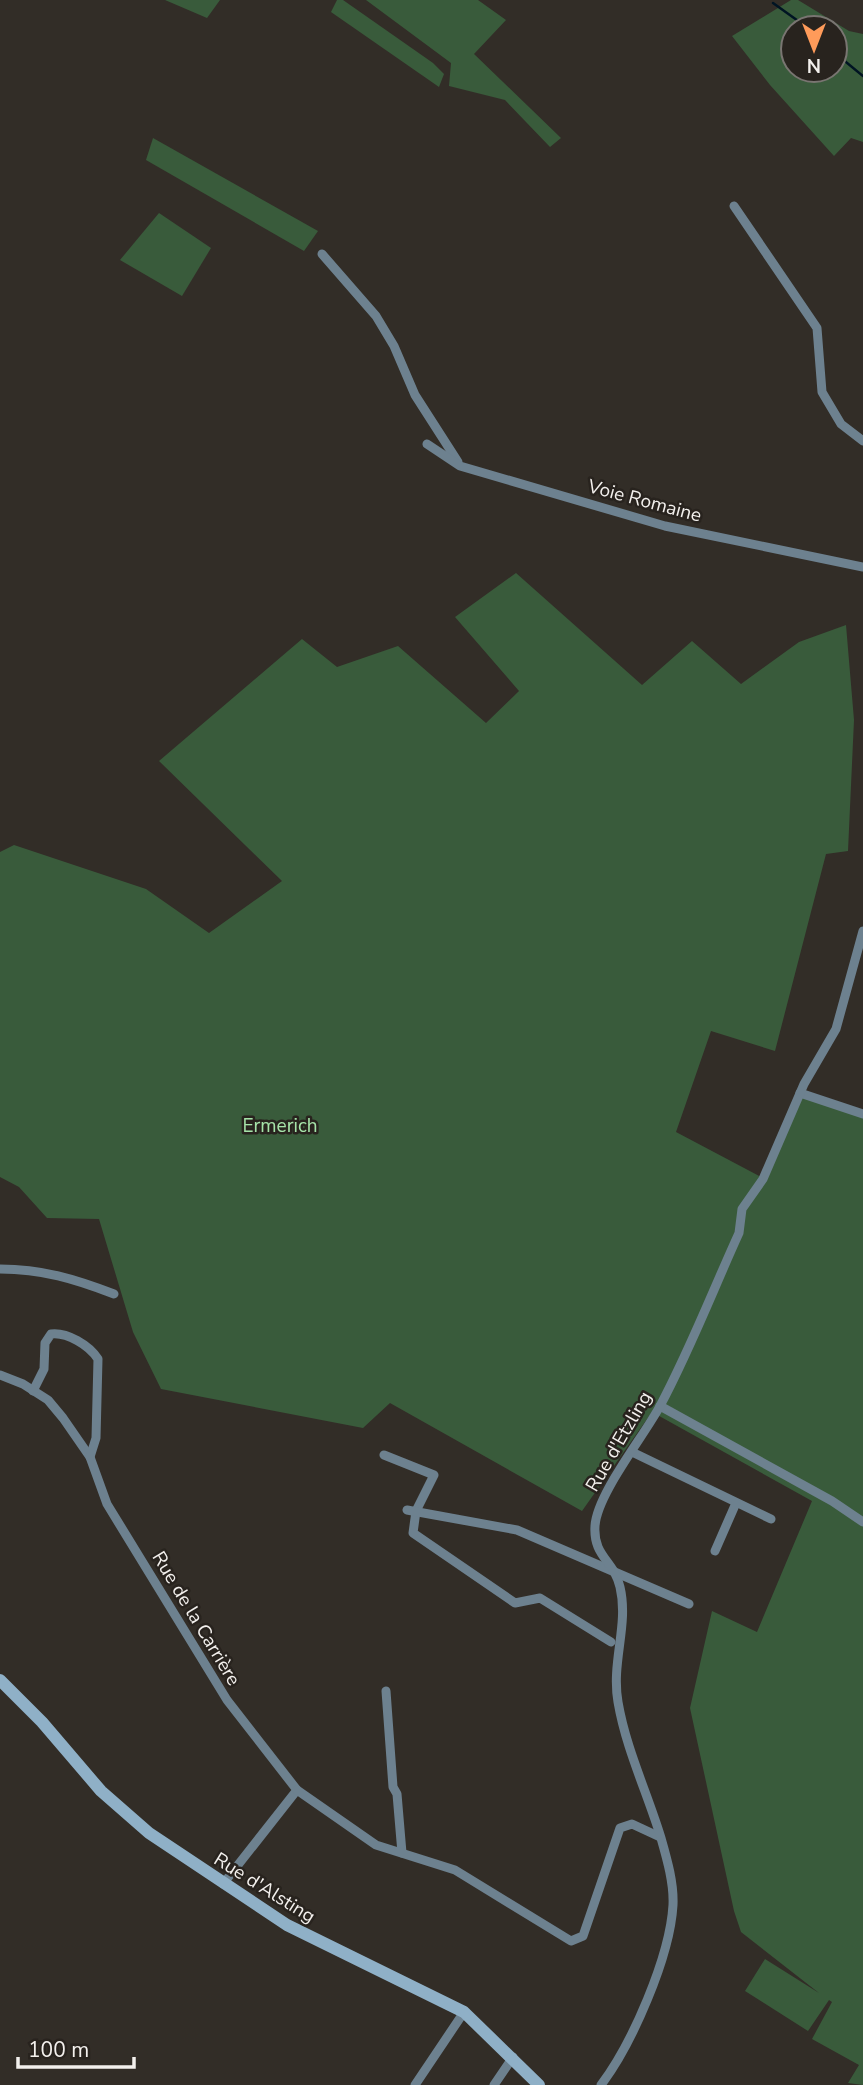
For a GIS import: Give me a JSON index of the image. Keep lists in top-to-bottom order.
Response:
{
  "streets": {
    "main road": ["Rue d'Alsting"],
    "street": ["Voie Romaine", "Rue d'Etzling", "Rue de la Carrière"]
  },
  "crossings": [
    ["Rue d'Etzling", "Rue de la Carrière"]
  ],
  "parks": ["Ermerich"],
  "scale_bar": "100 m",
  "north": "bottom"
}
